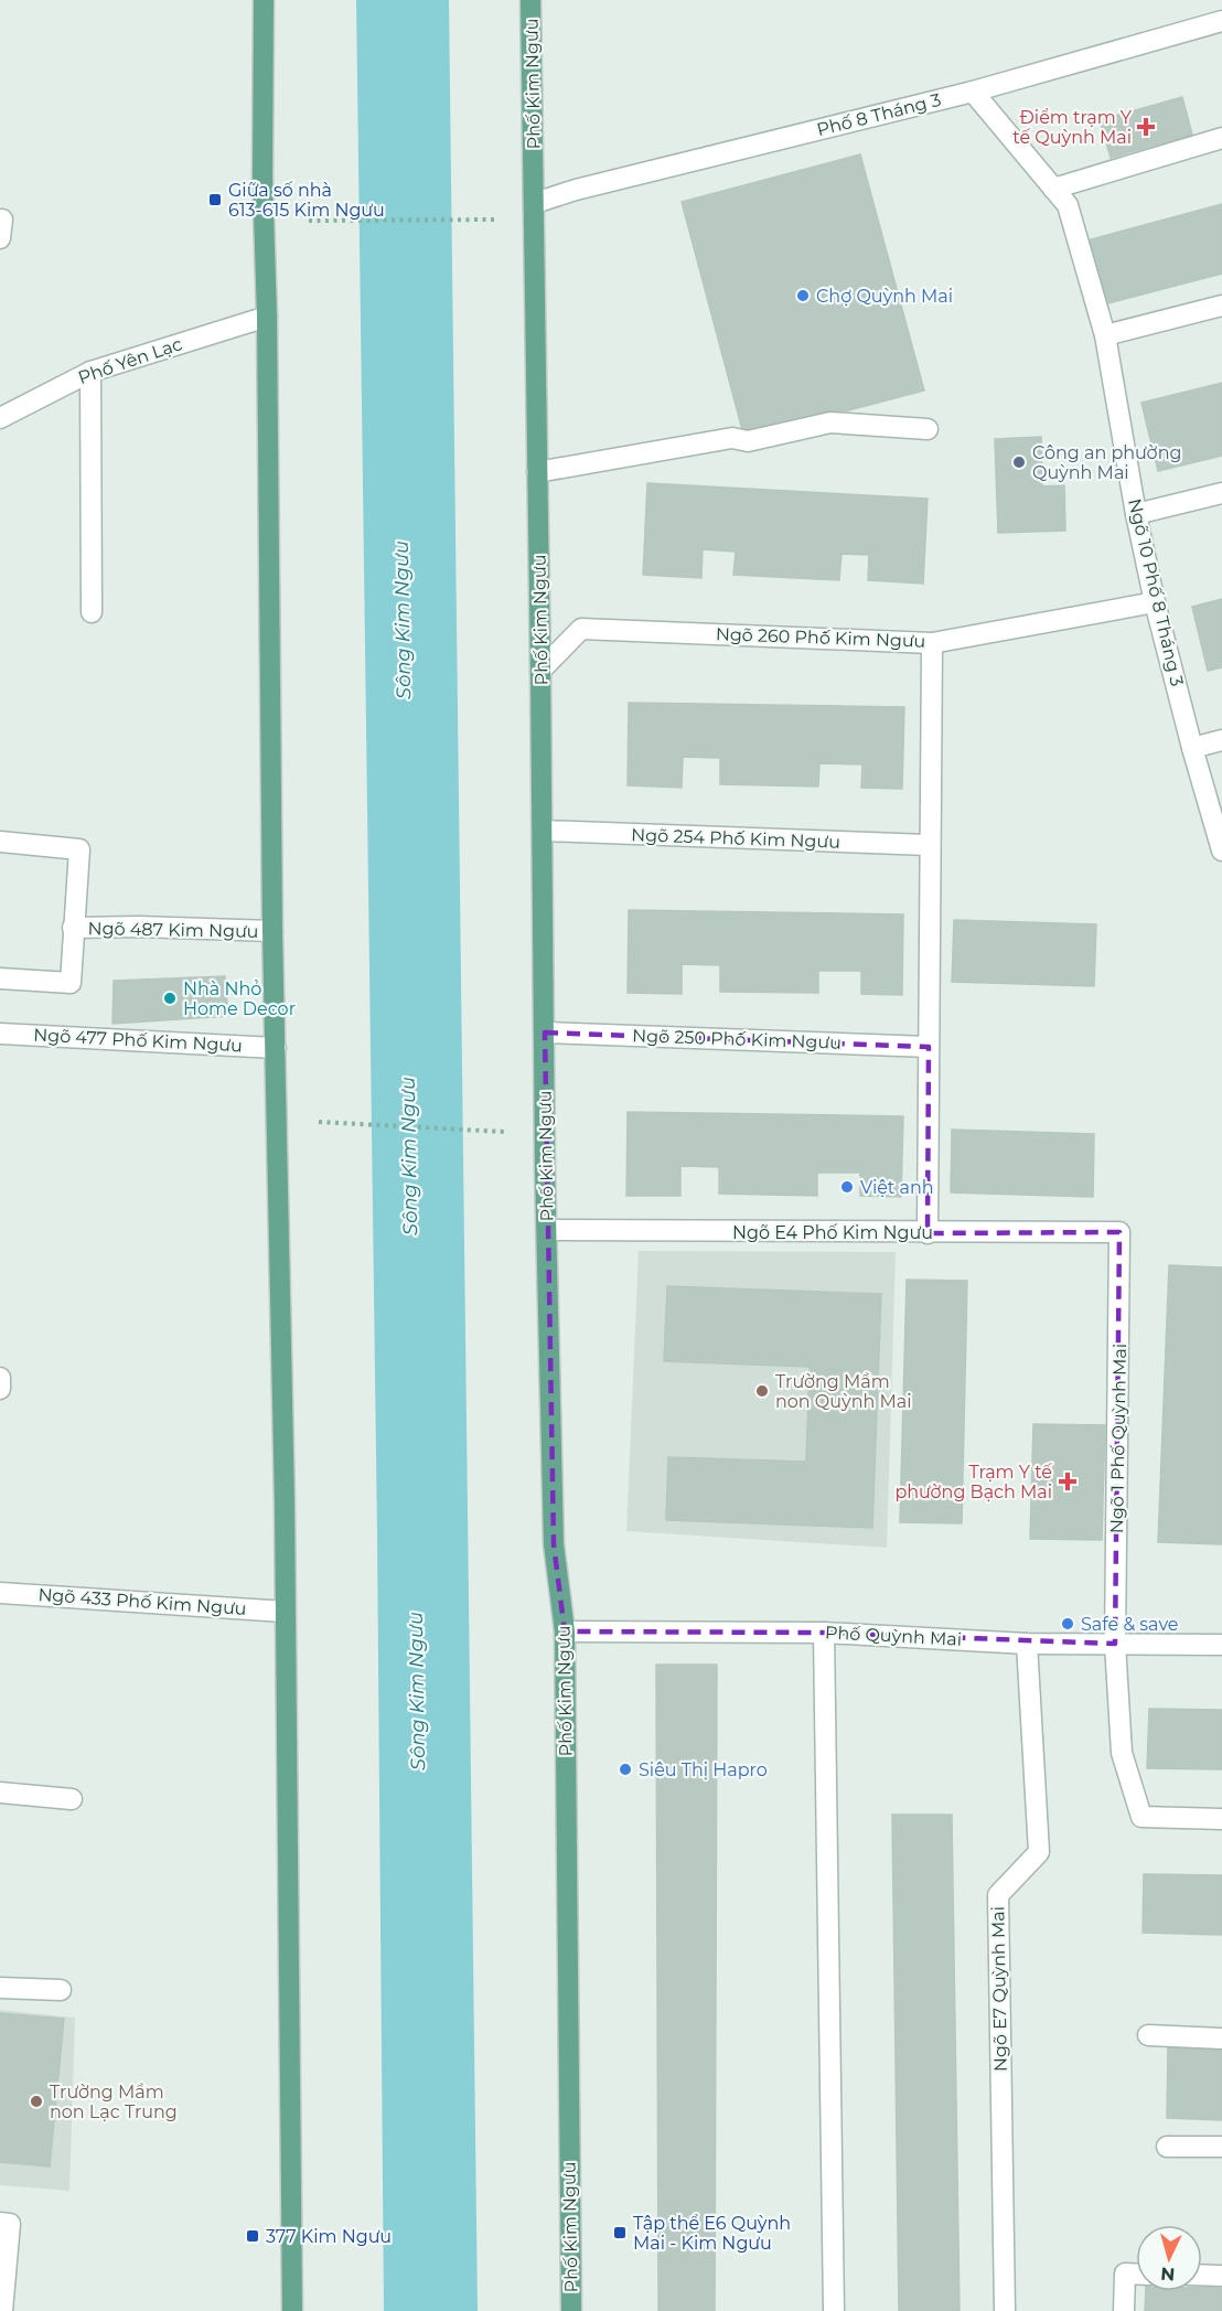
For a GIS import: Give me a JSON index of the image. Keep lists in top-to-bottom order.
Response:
{
  "streets": {
    "main road": ["Phố Kim Ngưu"],
    "street": [
      "Phố 8 Tháng 3",
      "Phố Yên Lạc",
      "Ngõ 10 Phố 8 Tháng 3",
      "Ngõ 260 Phố Kim Ngưu",
      "Ngõ 254 Phố Kim Ngưu",
      "Ngõ 487 Kim Ngưu",
      "Ngõ 250 Phố Kim Ngưu",
      "Ngõ 477 Phố Kim Ngưu",
      "Ngõ E4 Phố Kim Ngưu",
      "Ngõ 1 Phố Quỳnh Mai",
      "Ngõ 433 Phố Kim Ngưu",
      "Phố Quỳnh Mai",
      "Ngõ E7 Quỳnh Mai"
    ]
  },
  "crossings": [
    ["Phố Kim Ngưu", "Phố 8 Tháng 3"],
    ["Phố Kim Ngưu", "Ngõ 260 Phố Kim Ngưu"],
    ["Phố Kim Ngưu", "Ngõ 254 Phố Kim Ngưu"],
    ["Phố Kim Ngưu", "Ngõ 250 Phố Kim Ngưu"],
    ["Phố Kim Ngưu", "Ngõ E4 Phố Kim Ngưu"],
    ["Phố Kim Ngưu", "Phố Quỳnh Mai"],
    ["Phố 8 Tháng 3", "Ngõ 10 Phố 8 Tháng 3"],
    ["Ngõ 10 Phố 8 Tháng 3", "Ngõ 260 Phố Kim Ngưu"],
    ["Ngõ E4 Phố Kim Ngưu", "Ngõ 1 Phố Quỳnh Mai"],
    ["Ngõ 1 Phố Quỳnh Mai", "Phố Quỳnh Mai"],
    ["Phố Quỳnh Mai", "Ngõ E7 Quỳnh Mai"]
  ],
  "water": ["Sông Kim Ngưu"],
  "places": {
    "health": ["Điểm trạm Y tế Quỳnh Mai", "Trạm Y tế phường Bạch Mai"],
    "transit": ["Giữa số nhà 613-615 Kim Ngưu", "Tập thể E6 Quỳnh Mai - Kim Ngưu", "377 Kim Ngưu"],
    "other": [
      "Chợ Quỳnh Mai",
      "Công an phường Quỳnh Mai",
      "Nhà Nhỏ Home Decor",
      "Việt anh",
      "Trường Mầm non Quỳnh Mai",
      "Safe & save",
      "Siêu Thị Hapro",
      "Trường Mầm non Lạc Trung"
    ]
  },
  "north": "bottom"
}
